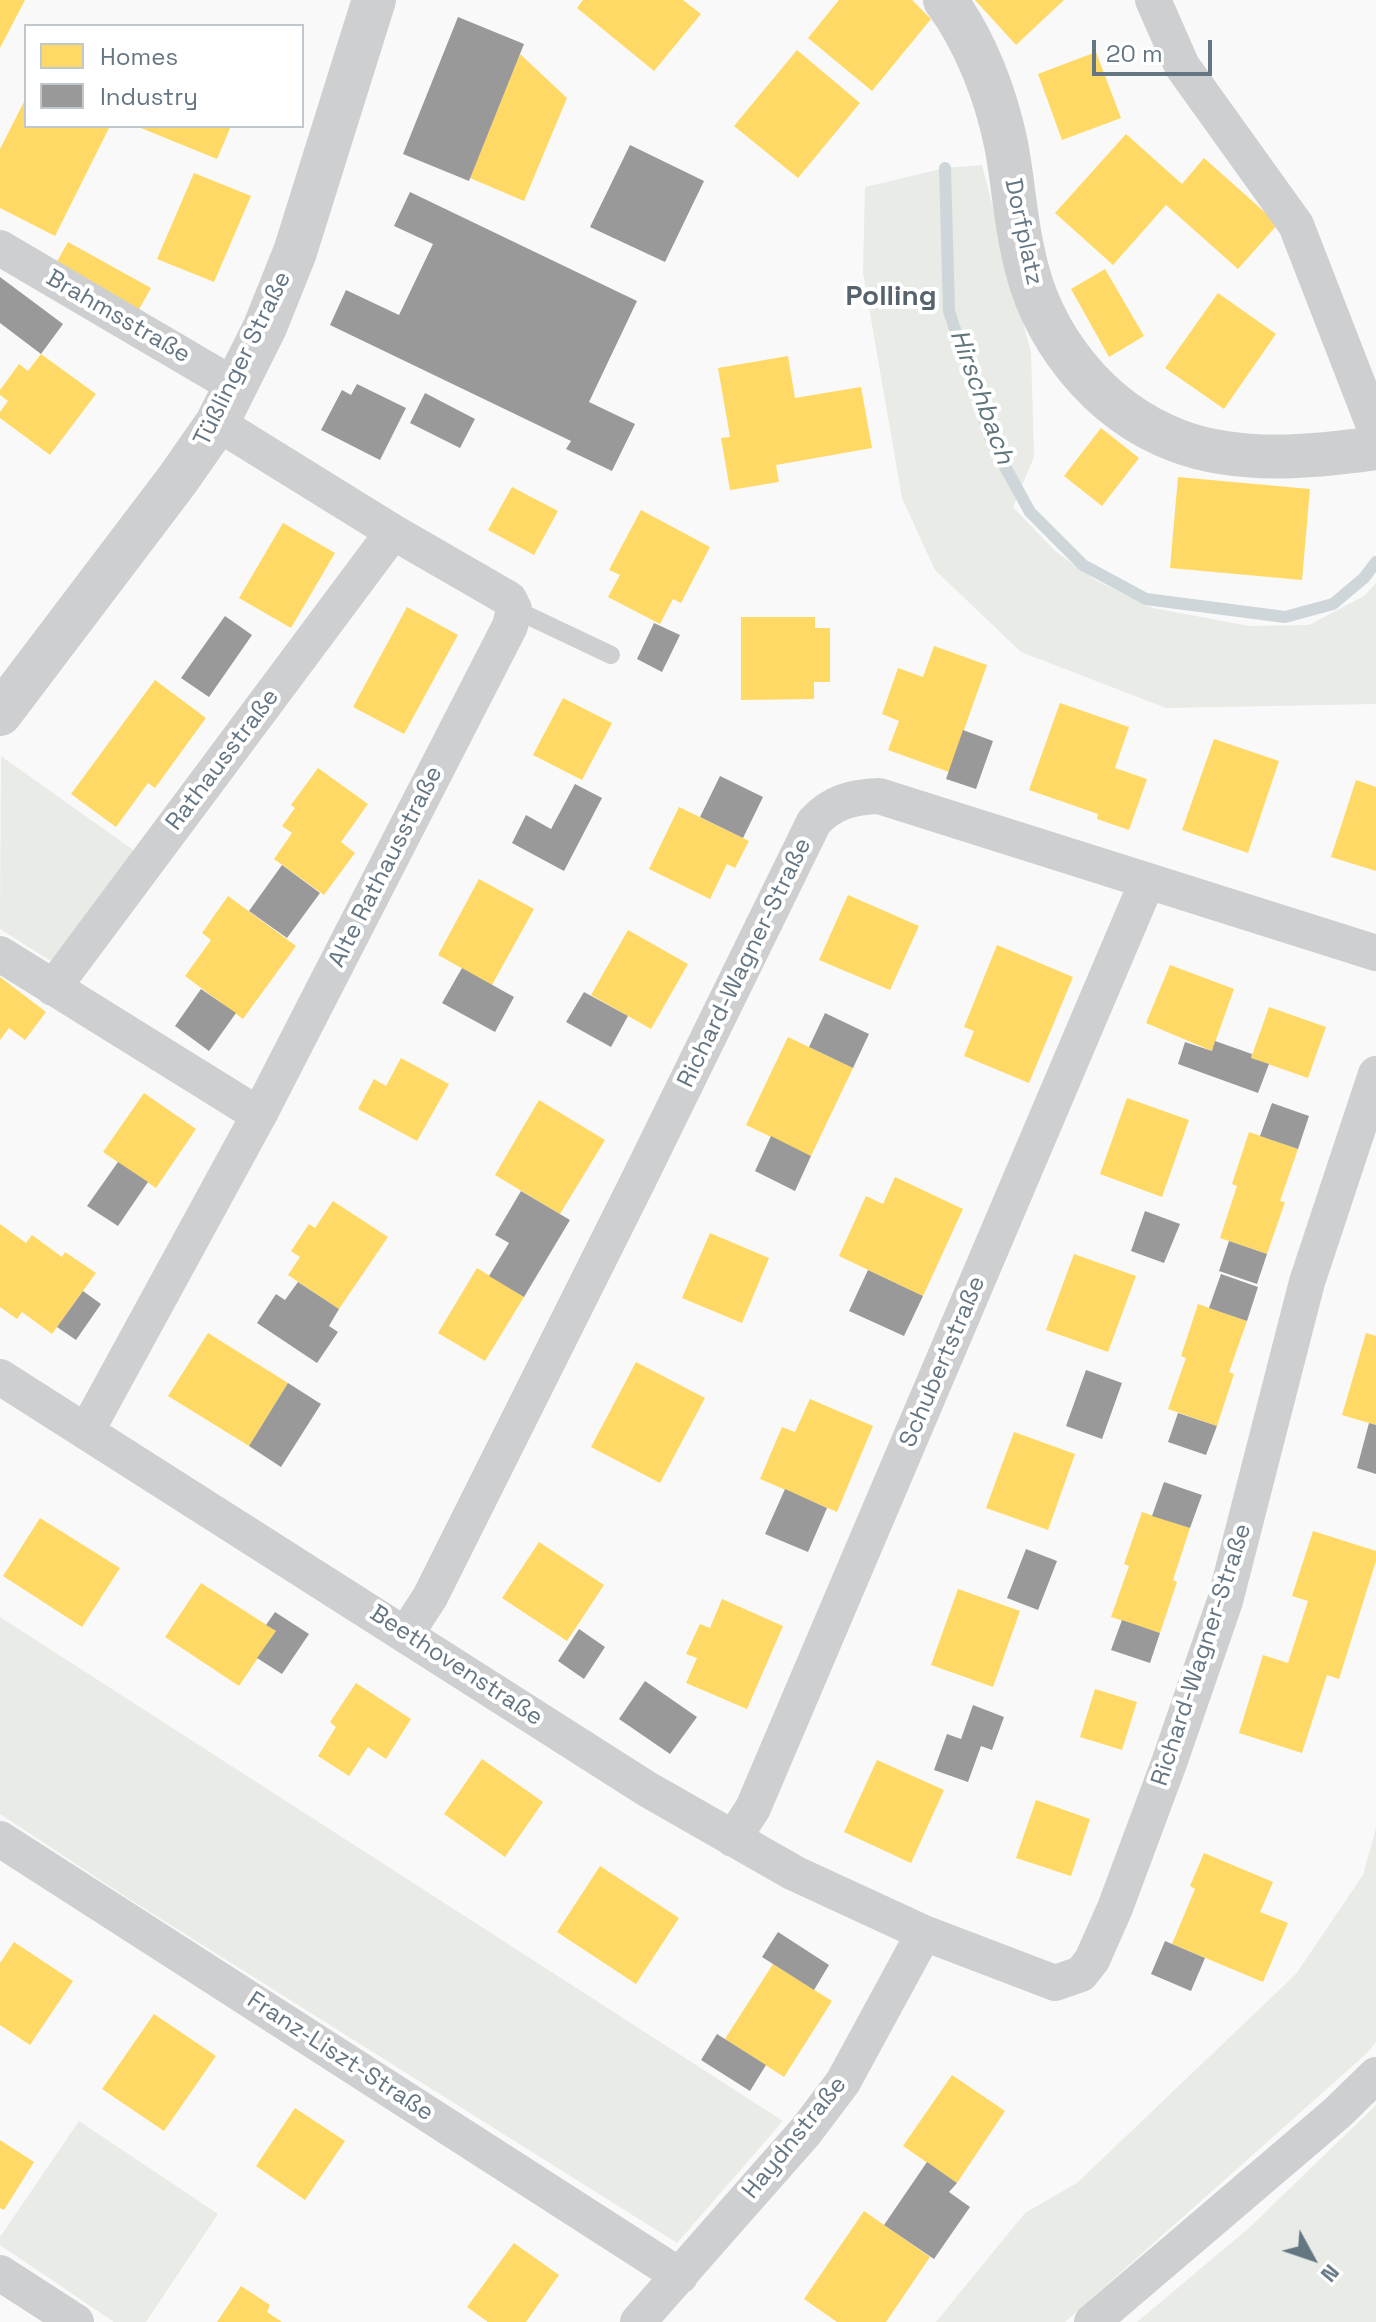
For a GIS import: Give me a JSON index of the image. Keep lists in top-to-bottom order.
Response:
{
  "streets": {
    "street": [
      "Dorfplatz",
      "Brahmsstraße",
      "Tüßlinger Straße",
      "Rathausstraße",
      "Alte Rathausstraße",
      "Richard-Wagner-Straße",
      "Schubertstraße",
      "Beethovenstraße",
      "Franz-Liszt-Straße",
      "Haydnstraße"
    ]
  },
  "crossings": [
    ["Brahmsstraße", "Tüßlinger Straße"],
    ["Alte Rathausstraße", "Beethovenstraße"],
    ["Richard-Wagner-Straße", "Schubertstraße"],
    ["Richard-Wagner-Straße", "Beethovenstraße"],
    ["Richard-Wagner-Straße", "Haydnstraße"],
    ["Schubertstraße", "Beethovenstraße"],
    ["Beethovenstraße", "Haydnstraße"],
    ["Franz-Liszt-Straße", "Haydnstraße"]
  ],
  "districts": ["Polling"],
  "water": ["Hirschbach"],
  "legend": ["Homes", "Industry"],
  "scale_bar": "20 m",
  "north": "bottom right"
}
